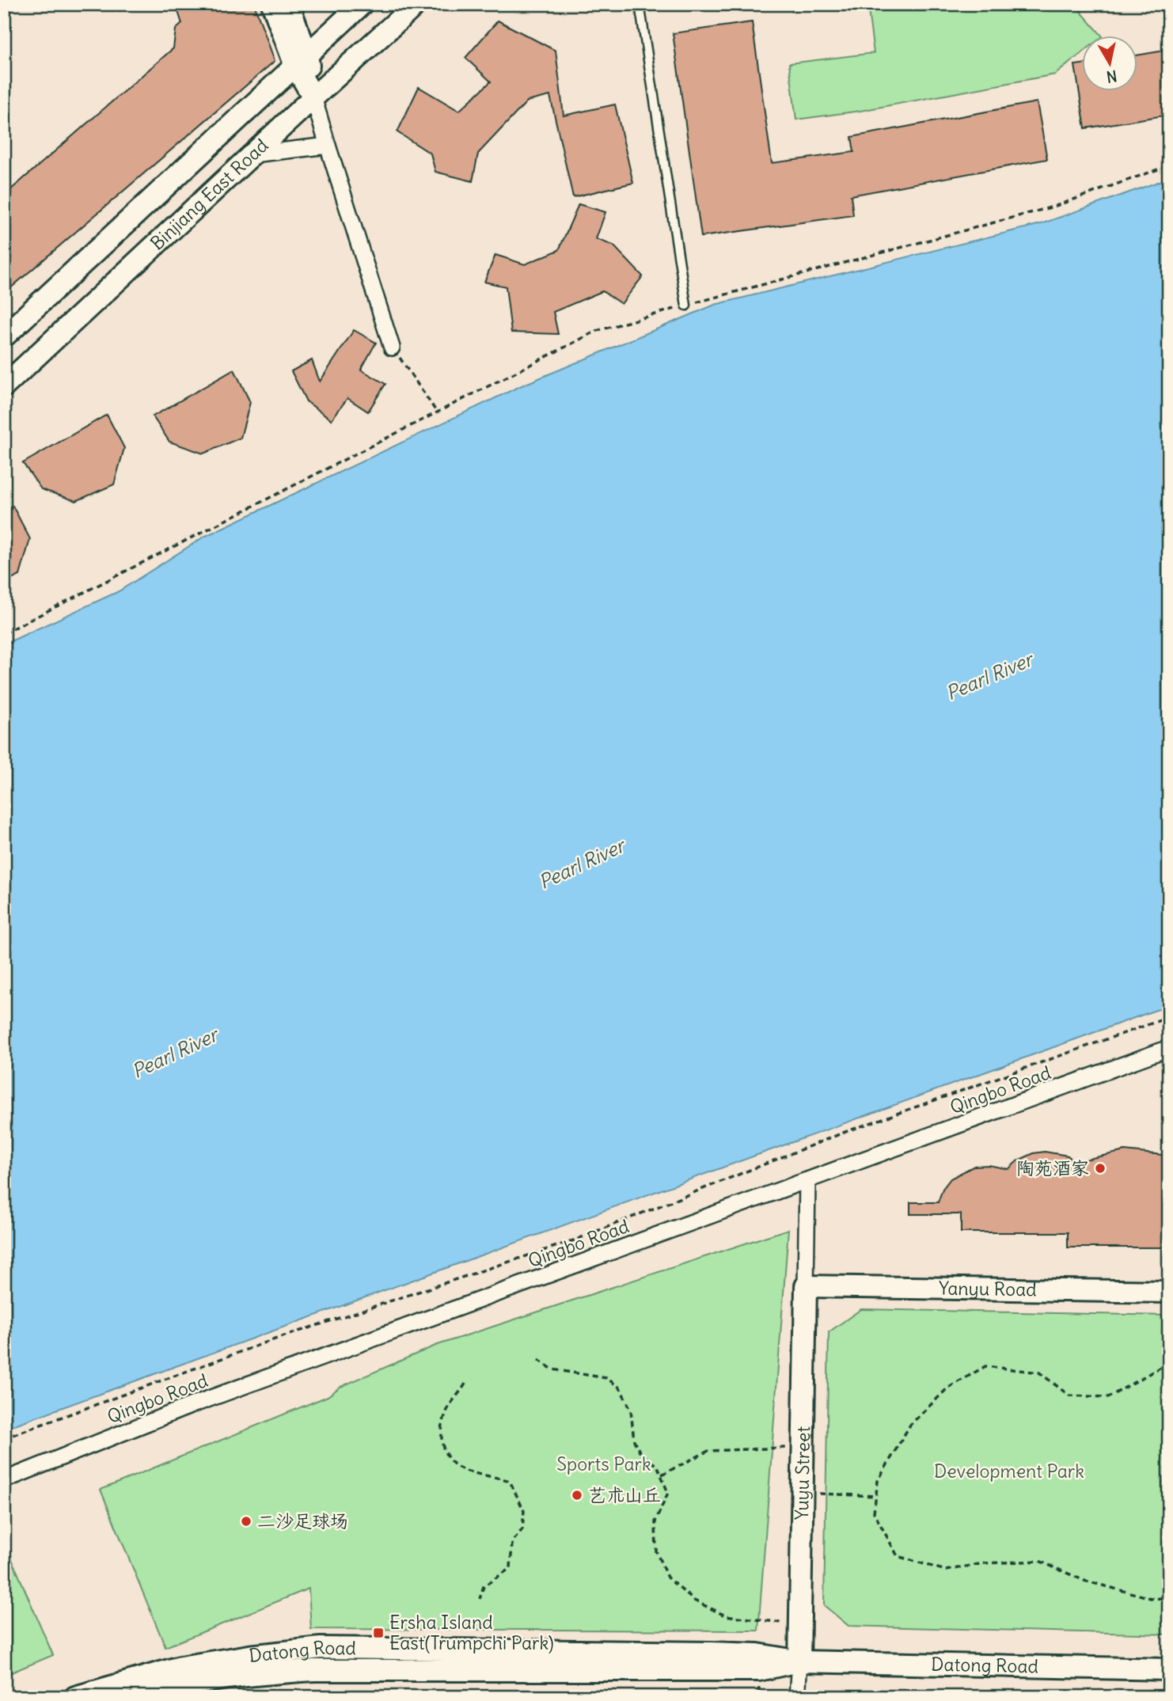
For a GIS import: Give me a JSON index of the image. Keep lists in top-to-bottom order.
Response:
{
  "streets": {
    "main road": [
      "Binjiang East Road",
      "Yanyu Road",
      "Yuyu Street",
      "Datong Road"
    ],
    "street": ["Qingbo Road"]
  },
  "crossings": [
    ["Yanyu Road", "Yuyu Street"],
    ["Yuyu Street", "Datong Road"]
  ],
  "water": ["Pearl River"],
  "parks": ["Sports Park", "Development Park"],
  "places": {
    "other": ["陶苑酒家", "艺术山丘", "二沙足球场"],
    "transit": ["Ersha Island East(Trumpchi Park)"]
  },
  "north": "bottom"
}
